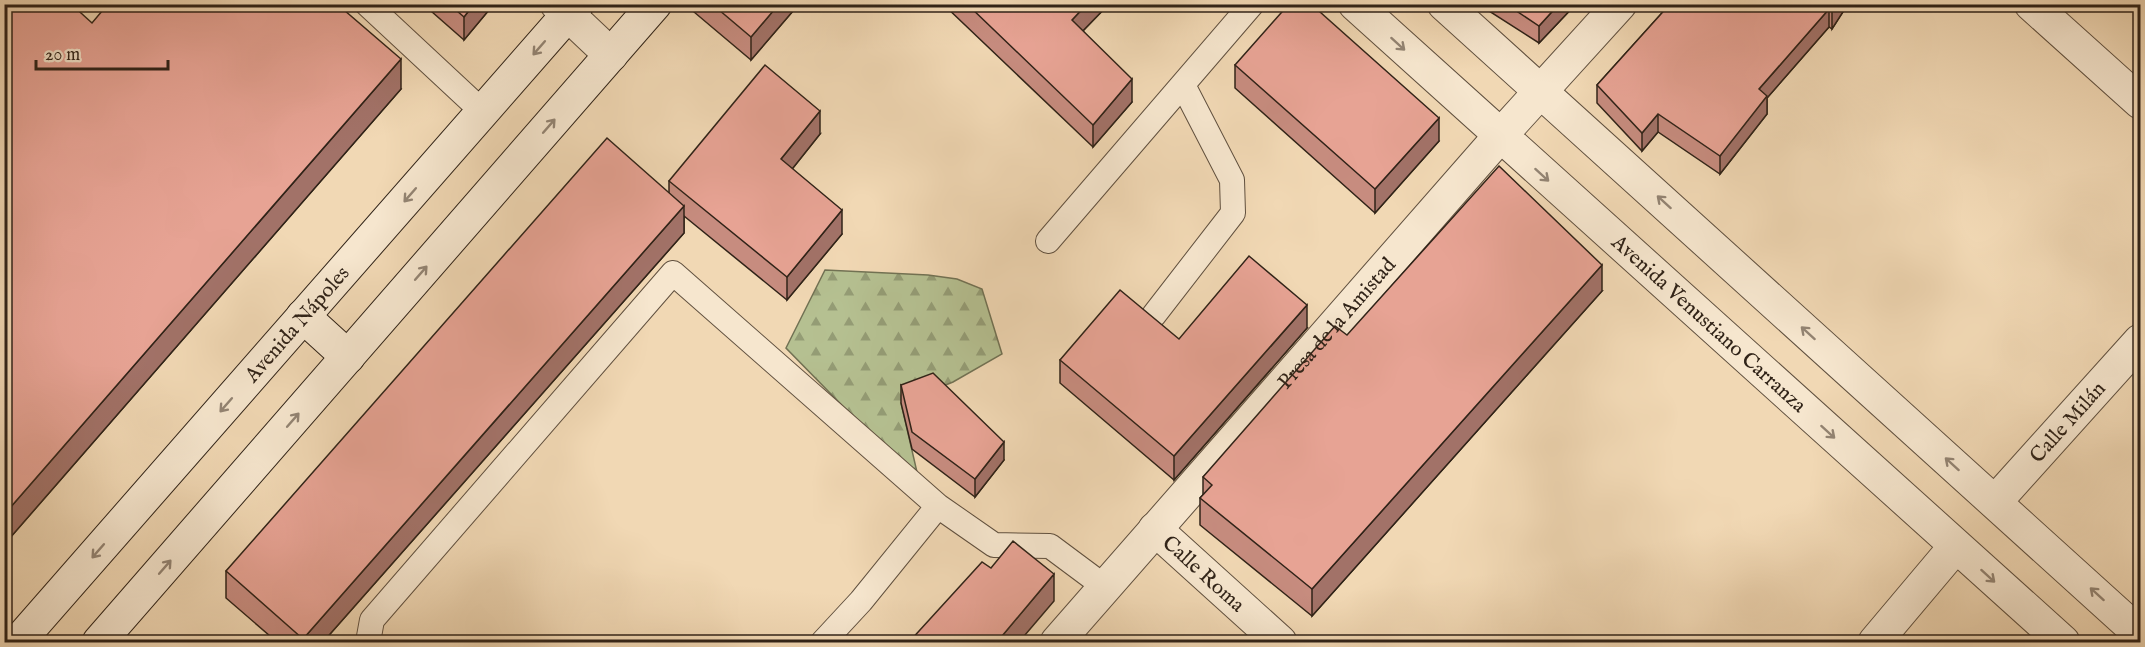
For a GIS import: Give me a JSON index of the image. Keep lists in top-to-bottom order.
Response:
{
  "streets": {
    "street": [
      "Presa de la Amistad",
      "Avenida Nápoles",
      "Avenida Venustiano Carranza",
      "Calle Milán",
      "Calle Roma"
    ]
  },
  "crossings": [
    ["Presa de la Amistad", "Avenida Venustiano Carranza"],
    ["Presa de la Amistad", "Calle Roma"]
  ],
  "scale_bar": "20 m"
}
